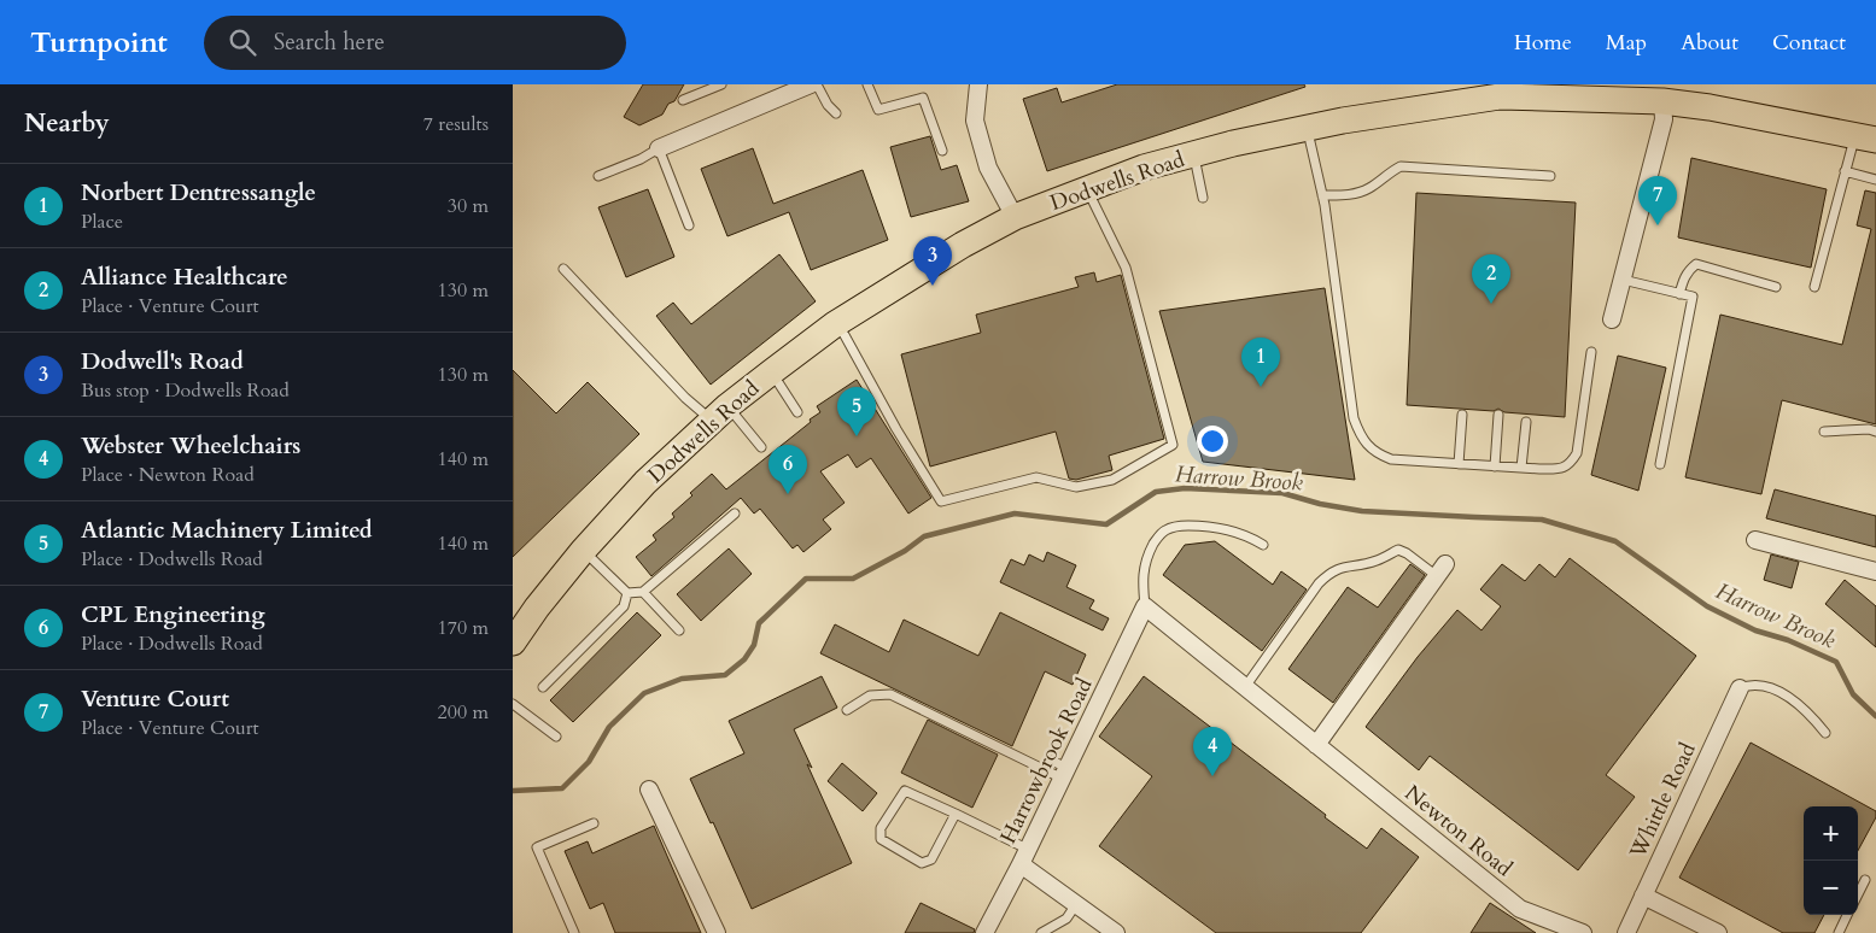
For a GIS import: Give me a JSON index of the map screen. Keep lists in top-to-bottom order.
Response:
{
  "streets": {
    "main road": ["Dodwells Road"],
    "street": ["Harrowbrook Road", "Whittle Road", "Newton Road"]
  },
  "crossings": [
    ["Harrowbrook Road", "Newton Road"]
  ],
  "water": ["Harrow Brook"],
  "page": {
    "header": "Turnpoint",
    "search": "Search here",
    "nav": [
      "Home",
      "Map",
      "About",
      "Contact"
    ],
    "heading": ["Nearby", "7 results"],
    "list": [
      {
        "mark": "1",
        "name": "Norbert Dentressangle",
        "note": "Place",
        "value": "30 m"
      },
      {
        "mark": "2",
        "name": "Alliance Healthcare",
        "note": "Place · Venture Court",
        "value": "130 m"
      },
      {
        "mark": "3",
        "name": "Dodwell's Road",
        "note": "Bus stop · Dodwells Road",
        "value": "130 m"
      },
      {
        "mark": "4",
        "name": "Webster Wheelchairs",
        "note": "Place · Newton Road",
        "value": "140 m"
      },
      {
        "mark": "5",
        "name": "Atlantic Machinery Limited",
        "note": "Place · Dodwells Road",
        "value": "140 m"
      },
      {
        "mark": "6",
        "name": "CPL Engineering",
        "note": "Place · Dodwells Road",
        "value": "170 m"
      },
      {
        "mark": "7",
        "name": "Venture Court",
        "note": "Place · Venture Court",
        "value": "200 m"
      }
    ],
    "pins": [
      "7",
      "3",
      "2",
      "1",
      "5",
      "6",
      "4"
    ],
    "map_buttons": ["+", "−"]
  }
}
